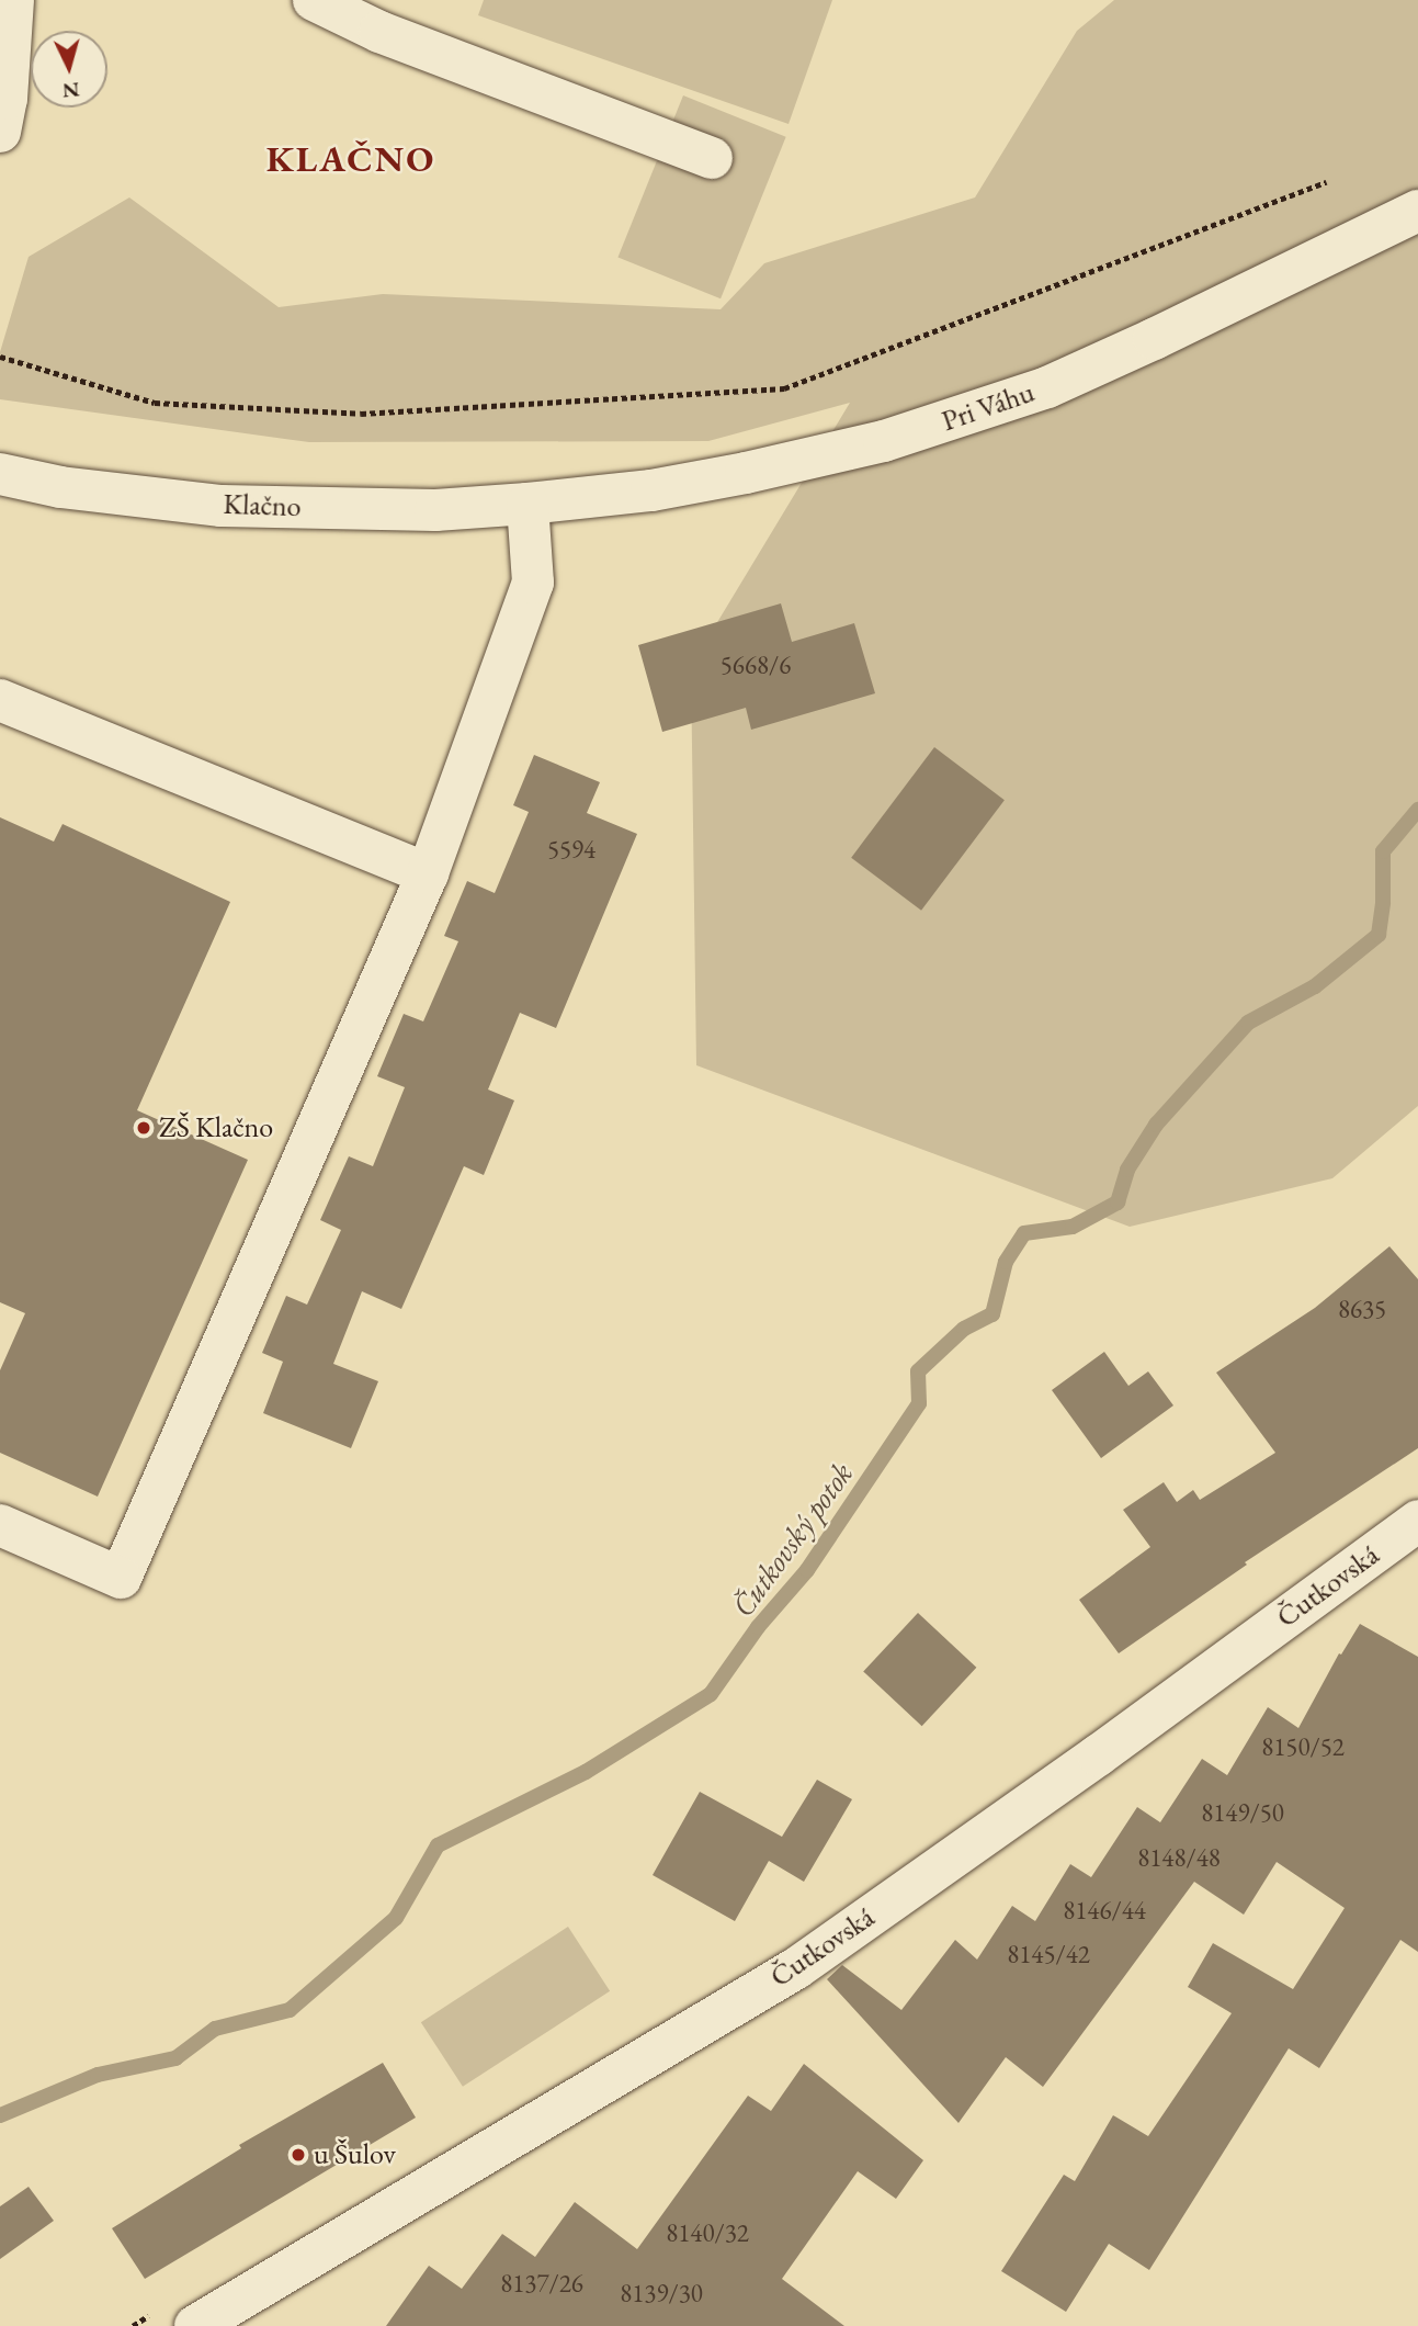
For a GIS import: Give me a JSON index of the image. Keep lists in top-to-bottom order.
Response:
{
  "streets": {
    "street": ["Pri Váhu", "Klačno", "Čutkovská"]
  },
  "crossings": [
    ["Pri Váhu", "Klačno"]
  ],
  "districts": ["KLAČNO"],
  "water": ["Čutkovský potok"],
  "places": ["ZŠ Klačno", "u Šulov"],
  "house_numbers": [
    "5668/6",
    "5594",
    "8635",
    "8150/52",
    "8149/50",
    "8148/48",
    "8146/44",
    "8145/42",
    "8140/32",
    "8137/26",
    "8139/30"
  ],
  "north": "bottom"
}
